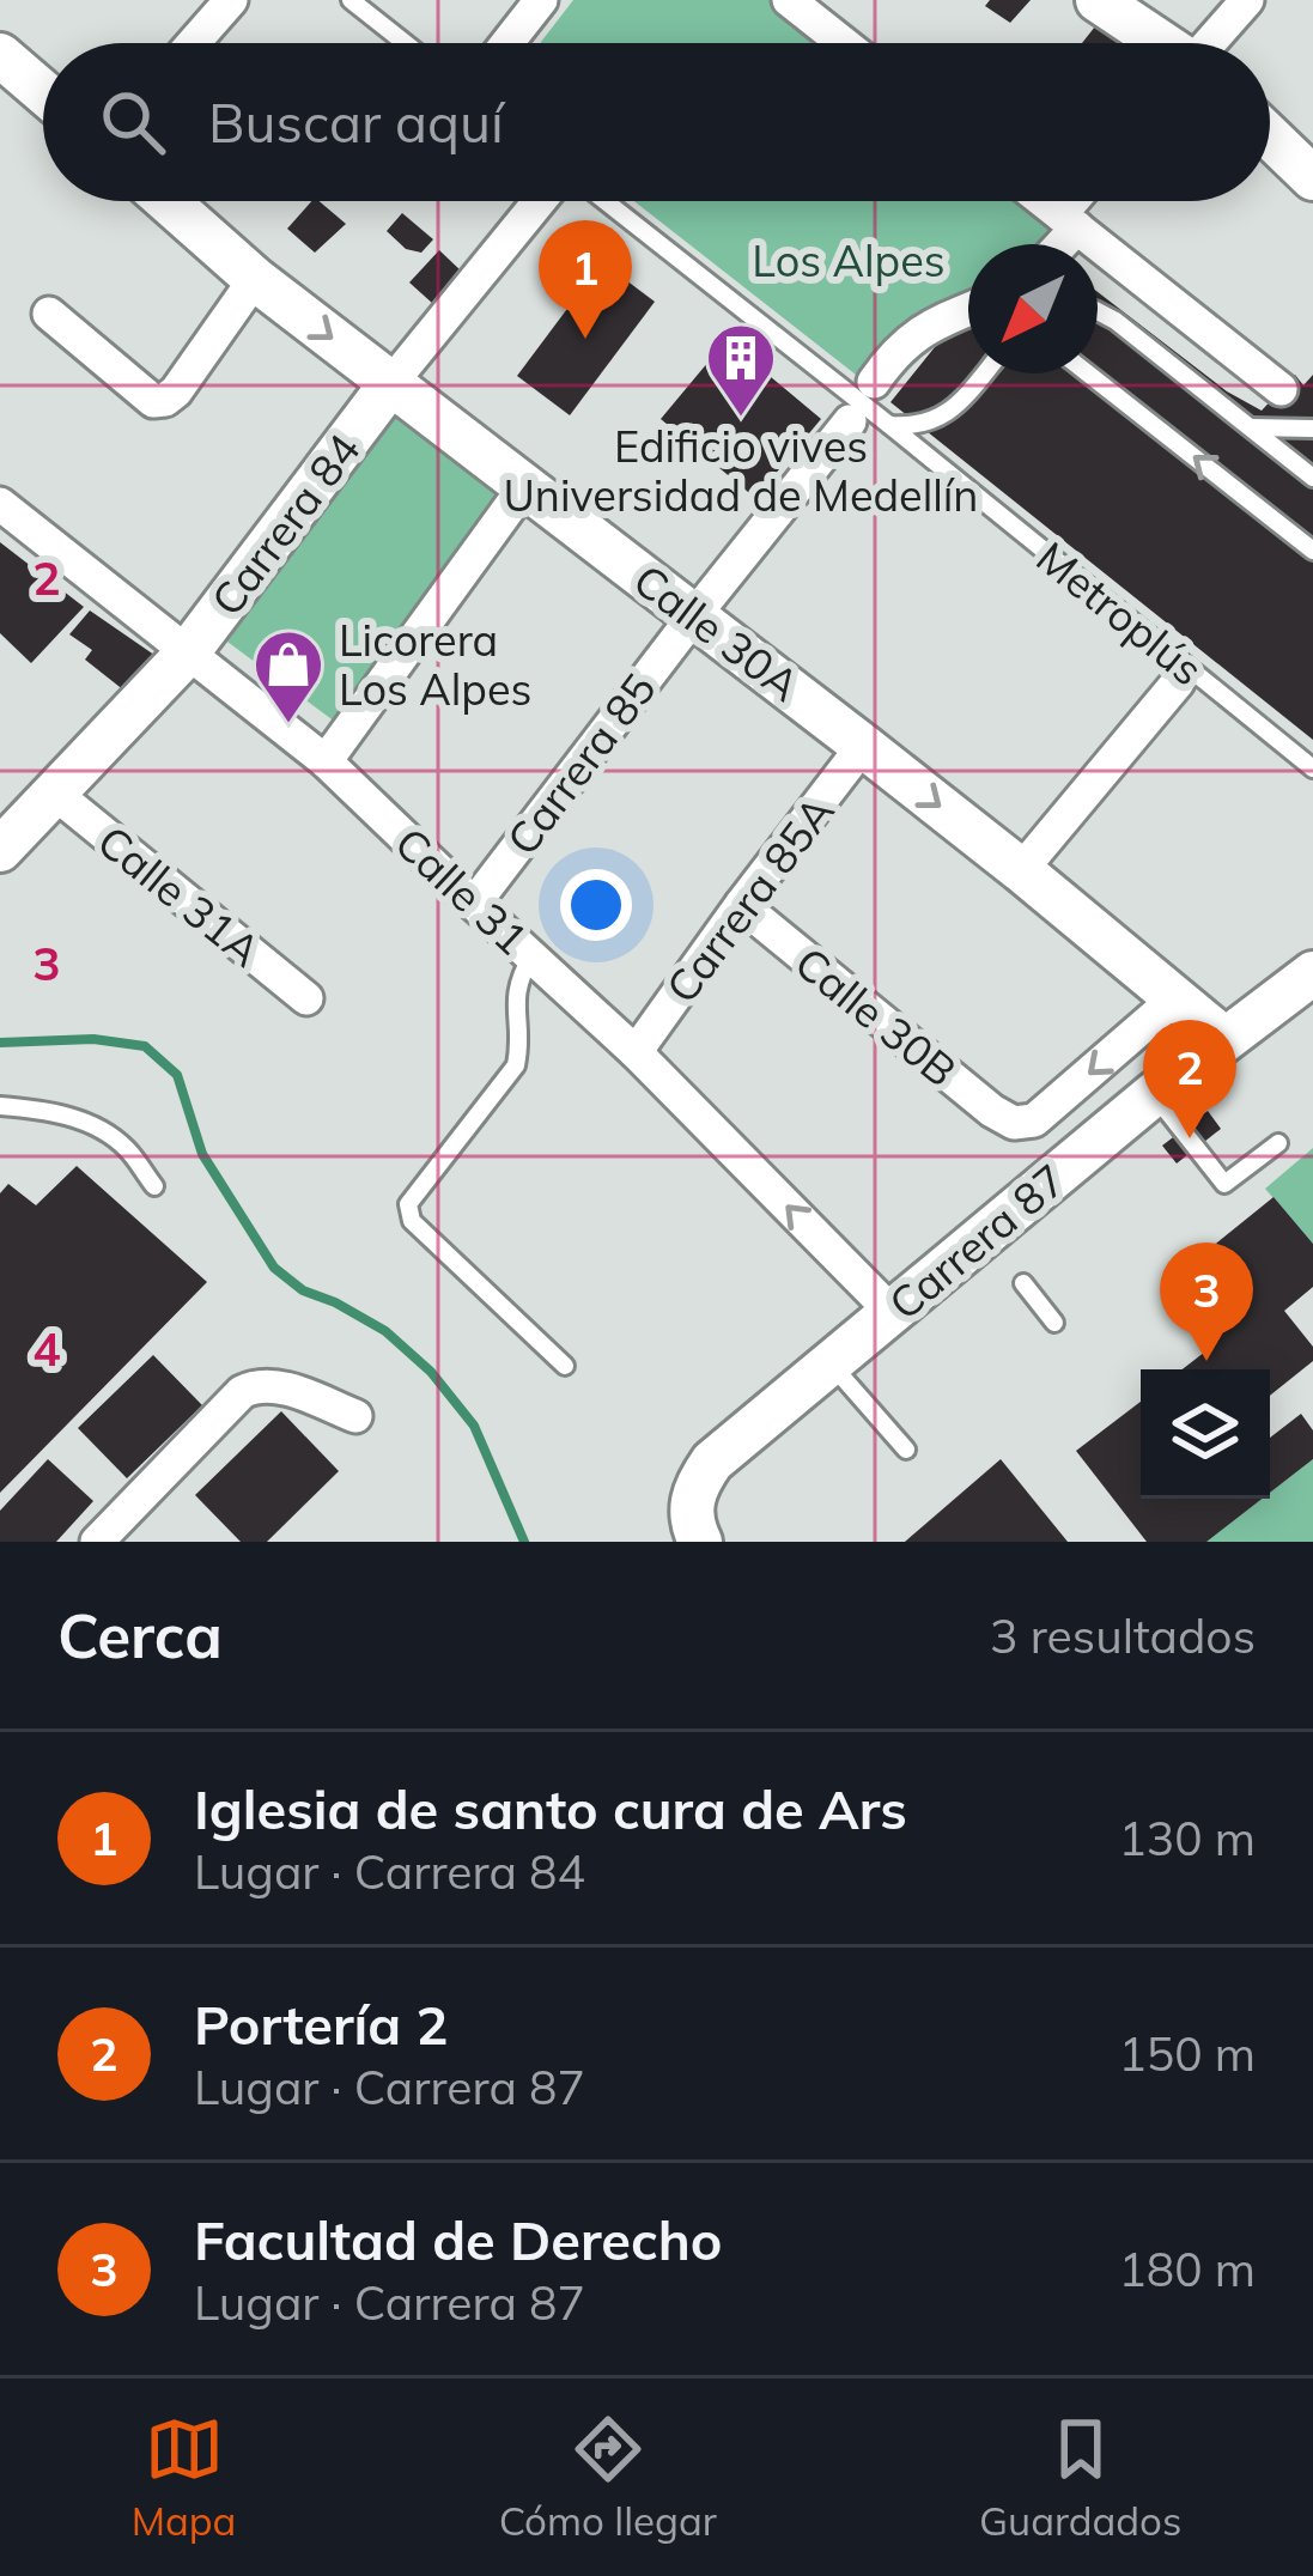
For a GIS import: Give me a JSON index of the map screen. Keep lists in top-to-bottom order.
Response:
{
  "streets": {
    "street": [
      "Carrera 84",
      "Calle 30A",
      "Carrera 85",
      "Calle 31",
      "Calle 31A",
      "Carrera 85A",
      "Calle 30B",
      "Carrera 87"
    ],
    "lane": ["Metroplús"]
  },
  "crossings": [
    ["Carrera 84", "Calle 30A"],
    ["Carrera 84", "Calle 31"],
    ["Carrera 84", "Calle 31A"],
    ["Calle 30A", "Carrera 85"],
    ["Calle 30A", "Carrera 85A"],
    ["Calle 30A", "Calle 30B"],
    ["Calle 30A", "Carrera 87"],
    ["Carrera 85", "Calle 31"],
    ["Calle 31", "Carrera 85A"],
    ["Calle 31", "Carrera 87"],
    ["Carrera 85A", "Calle 30B"]
  ],
  "parks": ["Los Alpes"],
  "places": {
    "building": ["Edificio vives Universidad de Medellín"],
    "shop": ["Licorera Los Alpes"]
  },
  "north": "bottom left",
  "page": {
    "search": "Buscar aquí",
    "pins": ["1", "2", "3"],
    "heading": ["Cerca", "3 resultados"],
    "list": [
      {
        "mark": "1",
        "name": "Iglesia de santo cura de Ars",
        "note": "Lugar · Carrera 84",
        "value": "130 m"
      },
      {
        "mark": "2",
        "name": "Portería 2",
        "note": "Lugar · Carrera 87",
        "value": "150 m"
      },
      {
        "mark": "3",
        "name": "Facultad de Derecho",
        "note": "Lugar · Carrera 87",
        "value": "180 m"
      }
    ],
    "nav": ["Mapa", "Cómo llegar", "Guardados"]
  },
  "grid": {
    "rows": ["2", "3", "4"]
  }
}
